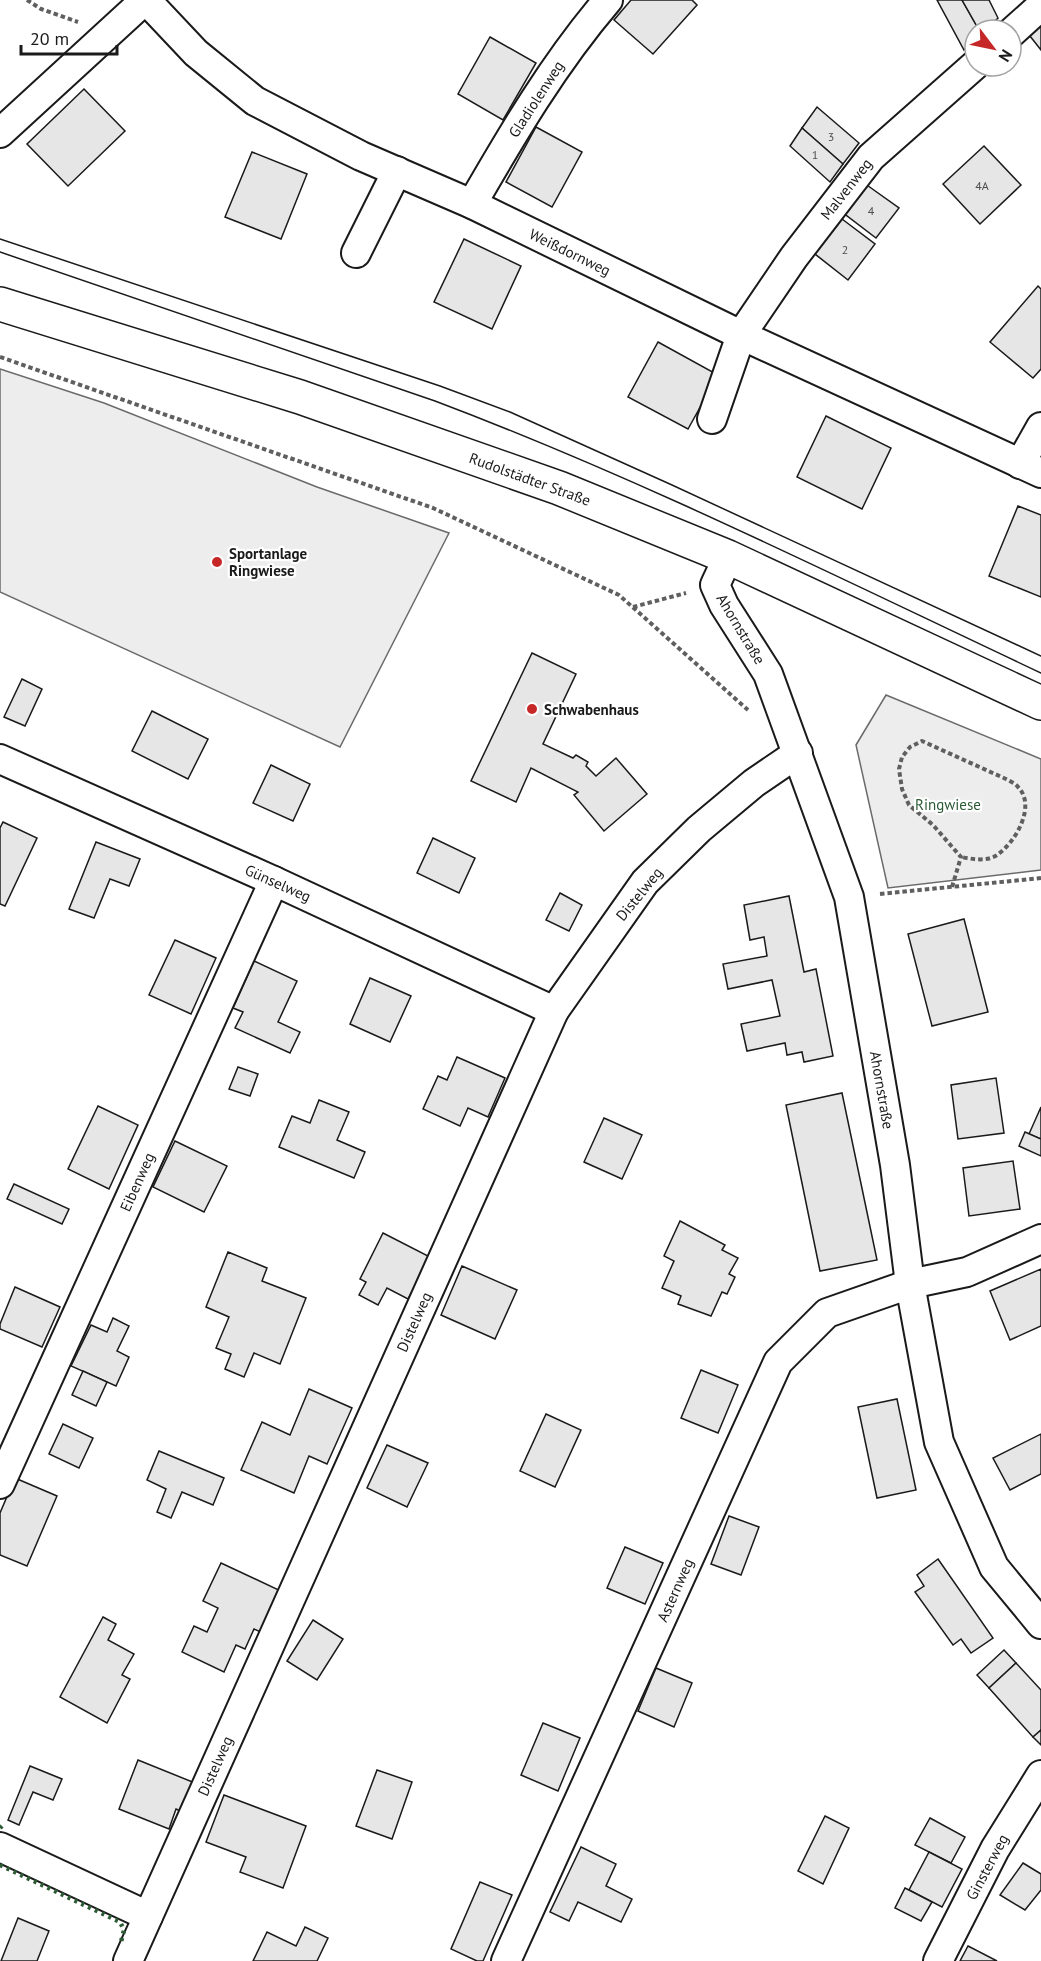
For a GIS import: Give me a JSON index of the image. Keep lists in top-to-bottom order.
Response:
{
  "streets": {
    "main road": ["Rudolstädter Straße"],
    "street": [
      "Gladiolenweg",
      "Malvenweg",
      "Weißdornweg",
      "Ahornstraße",
      "Günselweg",
      "Distelweg",
      "Eibenweg",
      "Asternweg",
      "Ginsterweg"
    ]
  },
  "crossings": [
    ["Gladiolenweg", "Weißdornweg"],
    ["Malvenweg", "Weißdornweg"],
    ["Rudolstädter Straße", "Ahornstraße"],
    ["Ahornstraße", "Distelweg"],
    ["Ahornstraße", "Asternweg"],
    ["Günselweg", "Distelweg"],
    ["Günselweg", "Eibenweg"]
  ],
  "parks": ["Ringwiese"],
  "places": ["Sportanlage Ringwiese", "Schwabenhaus"],
  "house_numbers": [
    "3",
    "1",
    "4A",
    "4",
    "2"
  ],
  "scale_bar": "20 m",
  "north": "bottom right"
}
